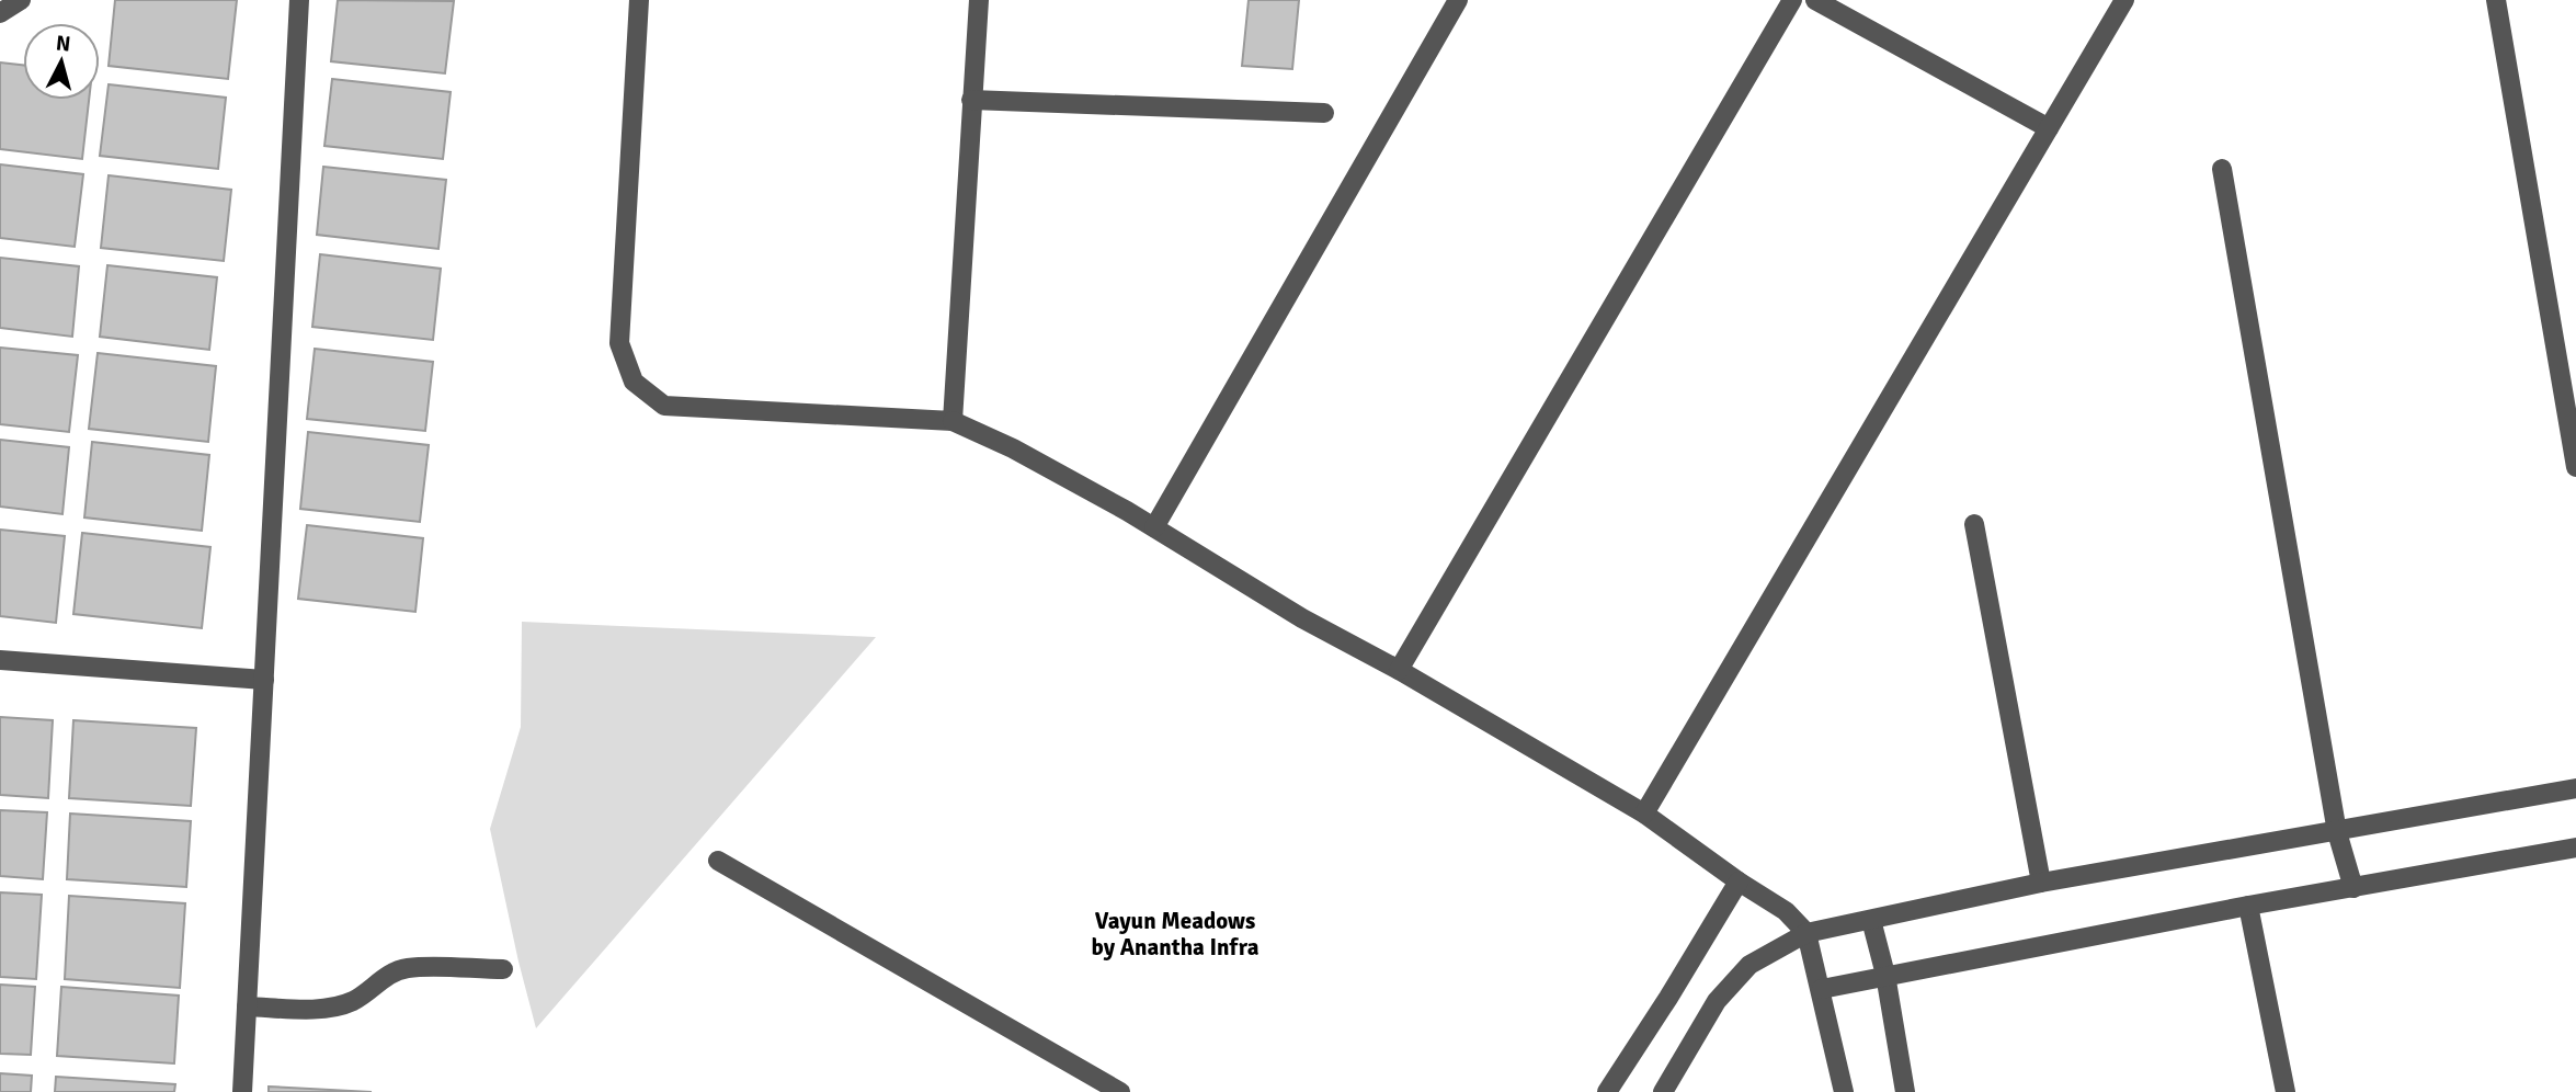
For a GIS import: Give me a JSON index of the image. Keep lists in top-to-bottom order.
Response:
{
  "districts": ["Vayun Meadows by Anantha Infra"],
  "north": "top"
}
